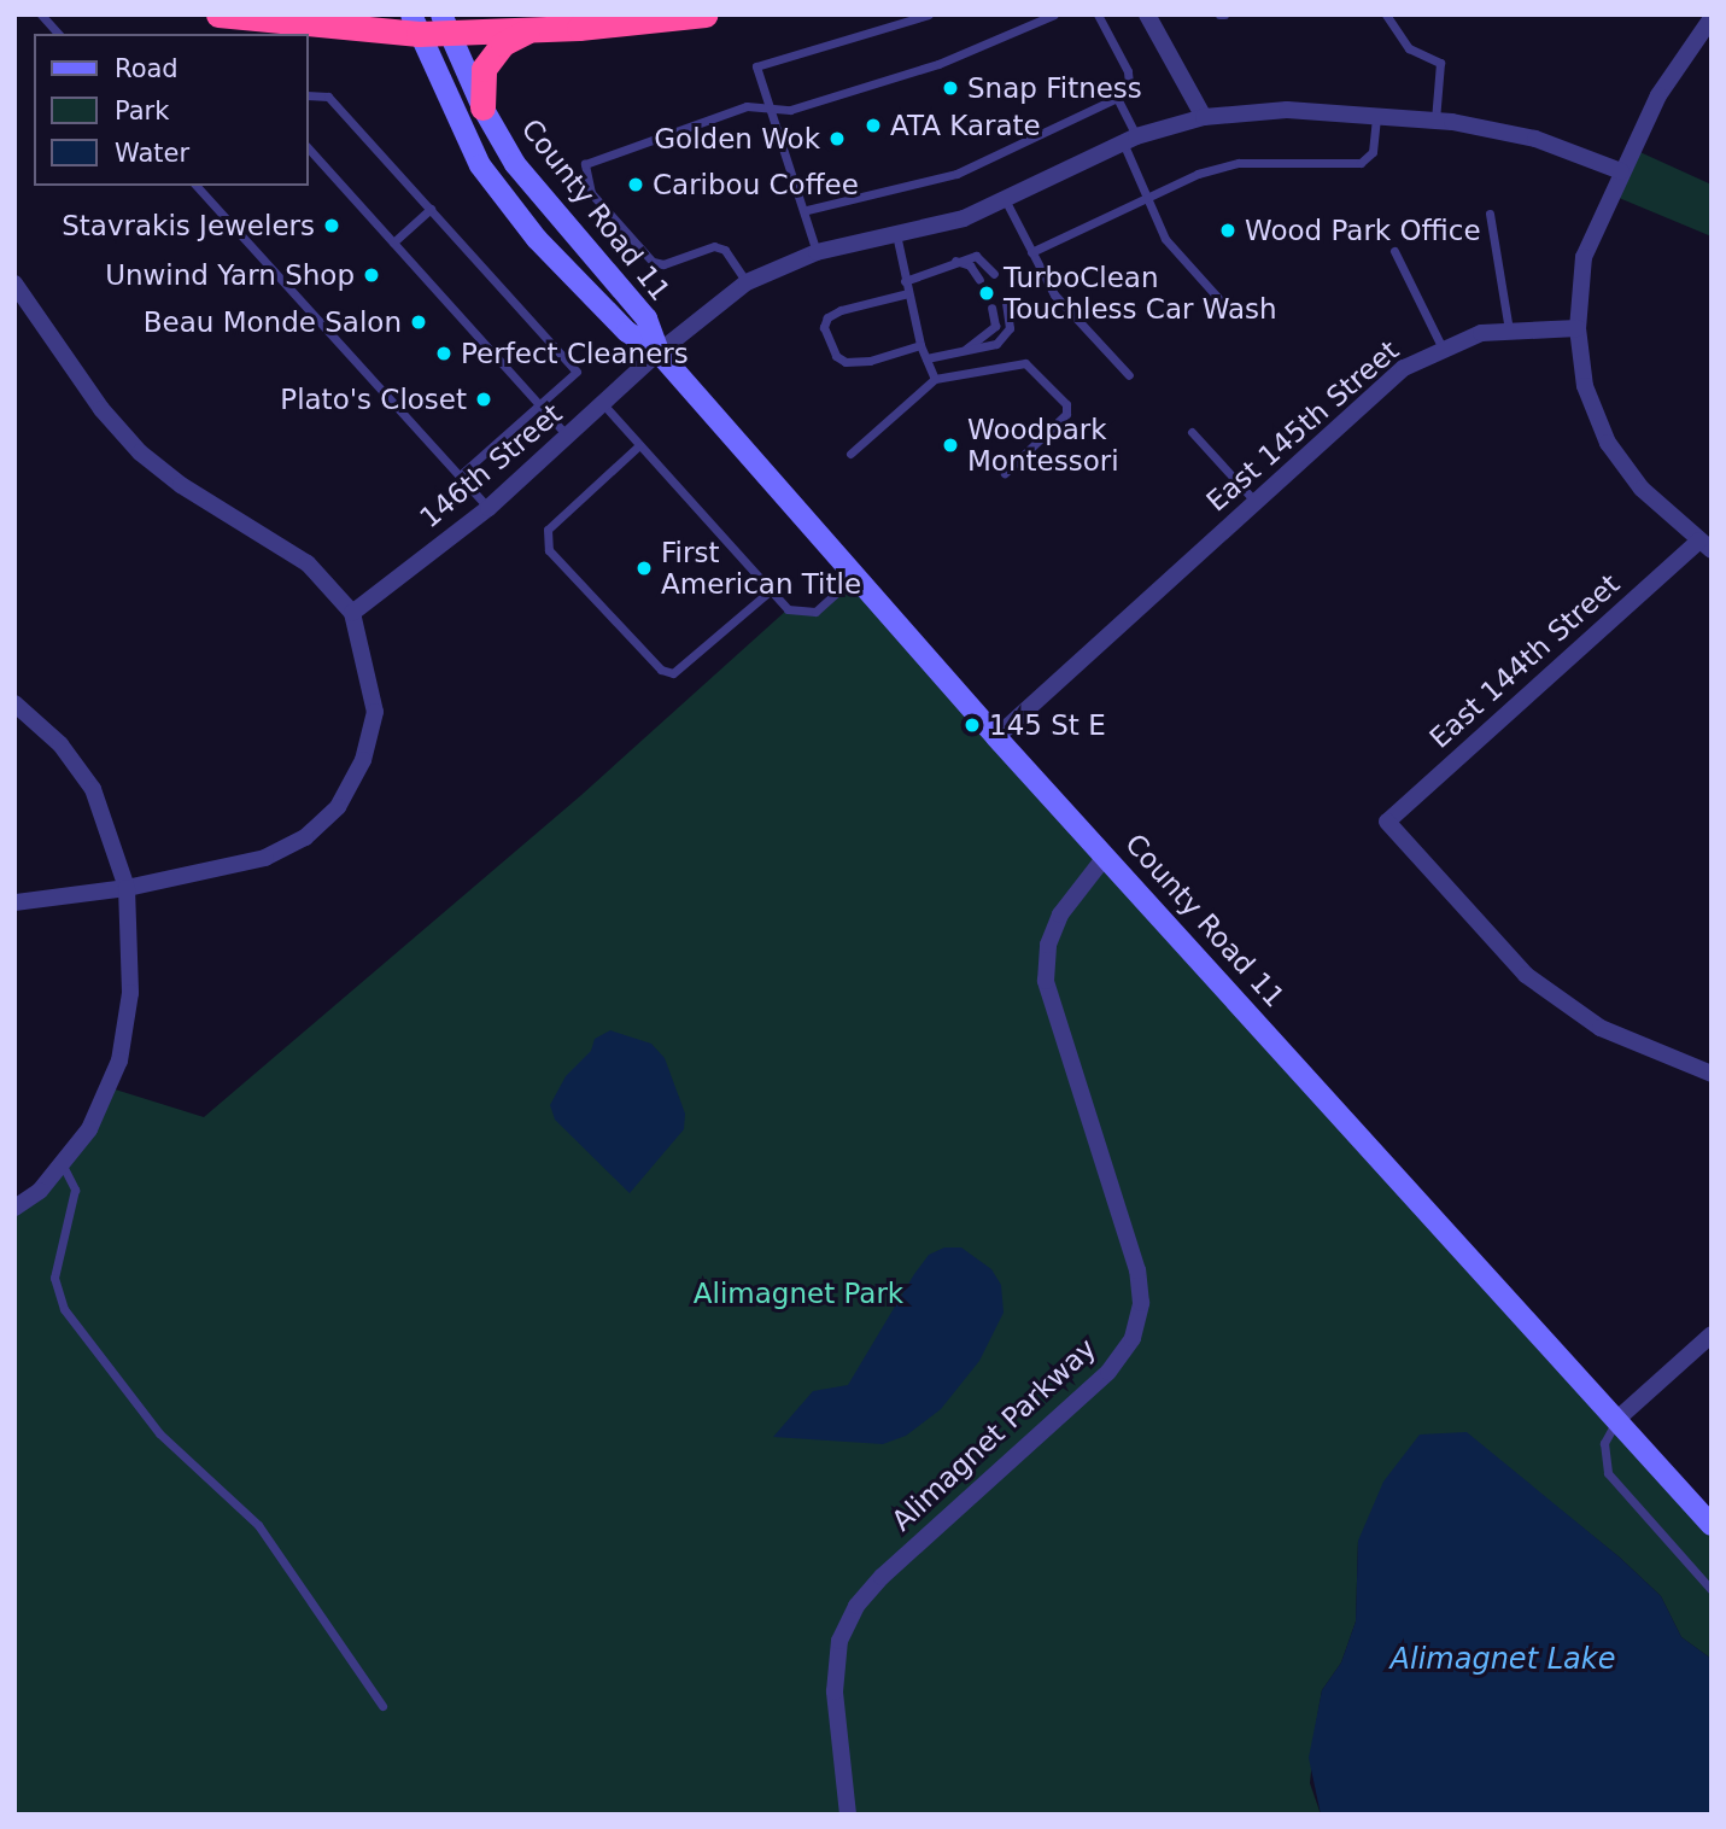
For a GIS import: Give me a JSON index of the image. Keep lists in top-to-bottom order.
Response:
{
  "streets": {
    "street": [
      "County Road 11",
      "East 145th Street",
      "146th Street",
      "East 144th Street",
      "Alimagnet Parkway"
    ]
  },
  "crossings": [
    ["County Road 11", "East 145th Street"],
    ["County Road 11", "146th Street"],
    ["County Road 11", "Alimagnet Parkway"]
  ],
  "water": ["Alimagnet Lake"],
  "parks": ["Alimagnet Park"],
  "places": [
    "Snap Fitness",
    "ATA Karate",
    "Golden Wok",
    "Caribou Coffee",
    "Stavrakis Jewelers",
    "Wood Park Office",
    "Unwind Yarn Shop",
    "TurboClean Touchless Car Wash",
    "Beau Monde Salon",
    "Perfect Cleaners",
    "Plato's Closet",
    "Woodpark Montessori",
    "First American Title",
    "145 St E"
  ],
  "legend": ["Road", "Park", "Water"]
}
